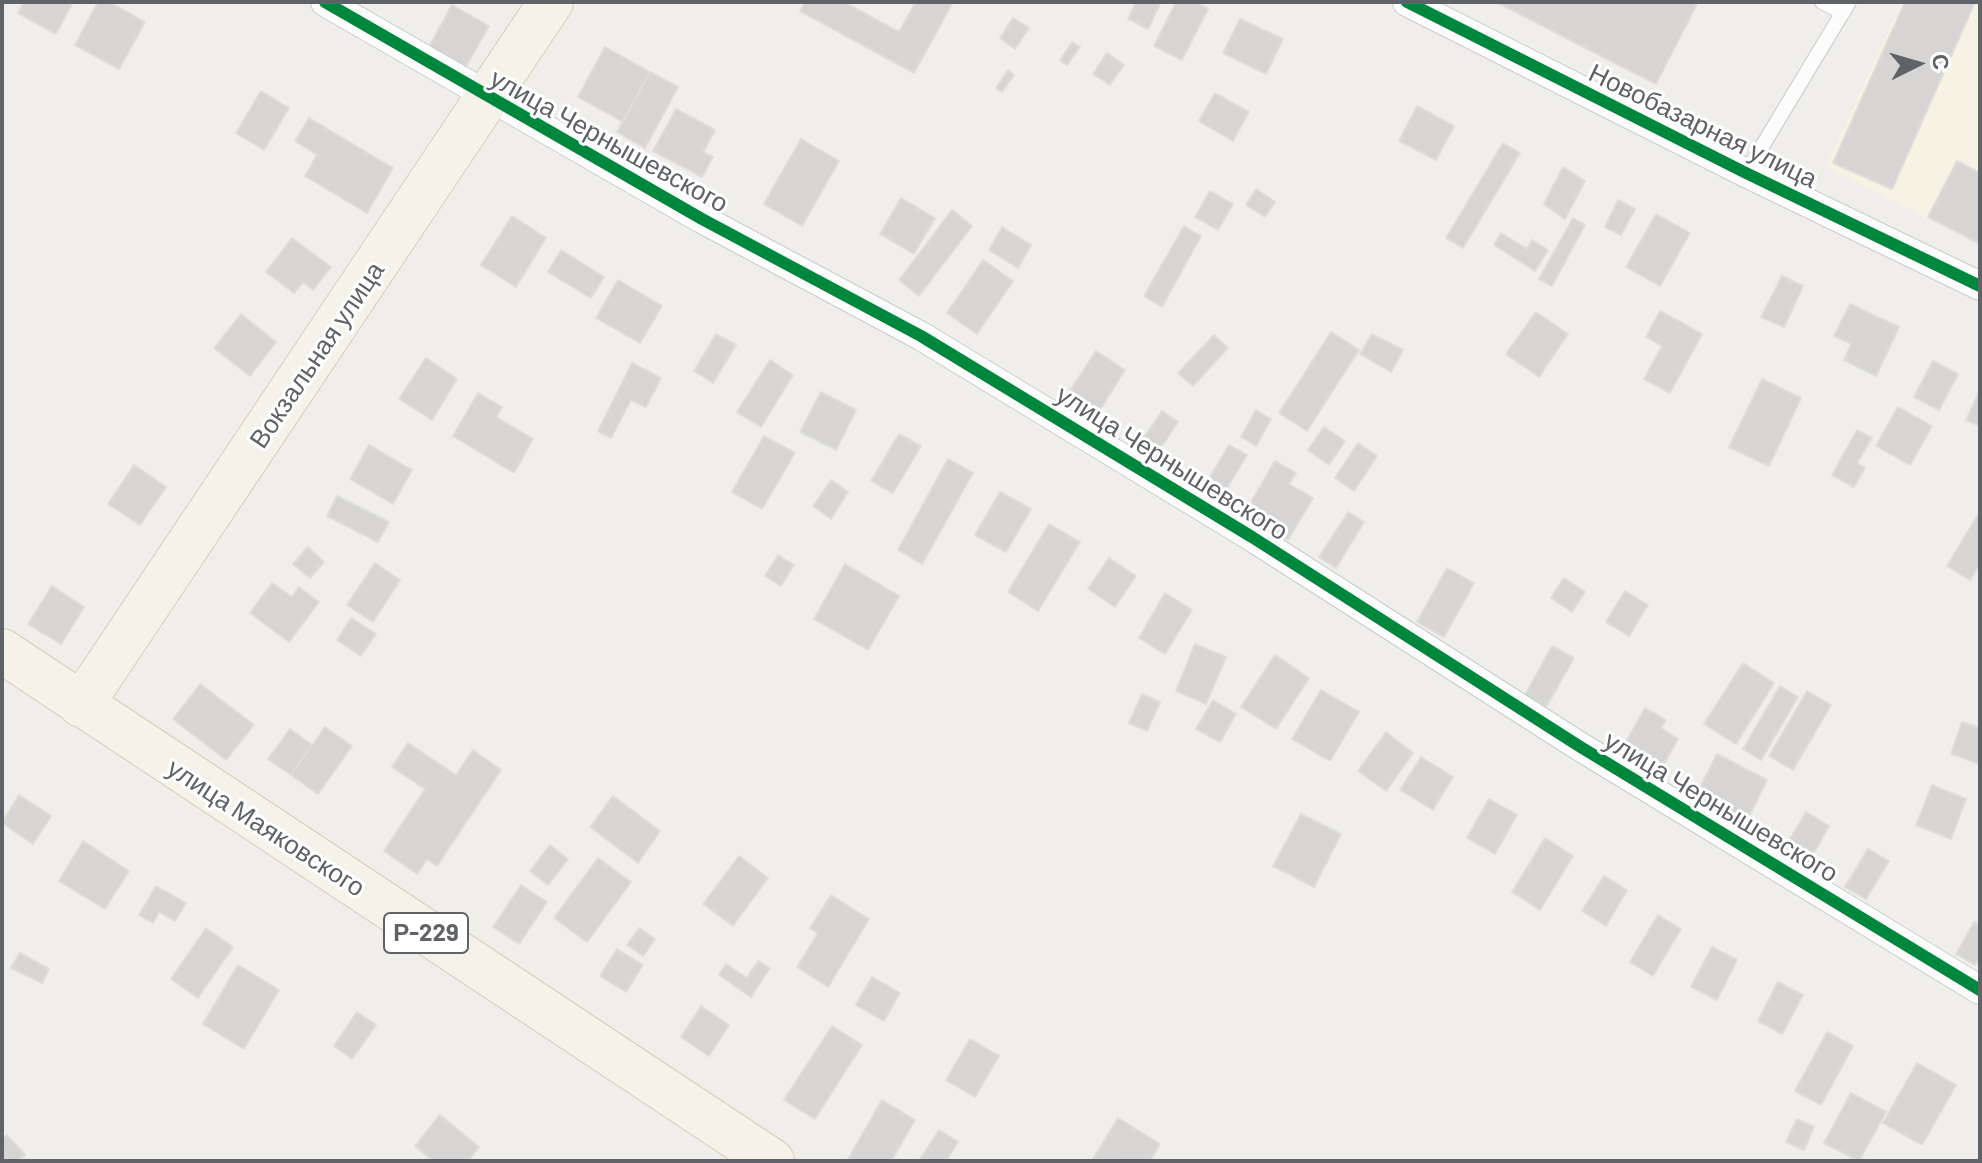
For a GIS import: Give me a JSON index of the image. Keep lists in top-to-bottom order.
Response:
{
  "streets": {
    "main road": ["Вокзальная улица", "улица Маяковского", "Р-229"],
    "street": ["Новобазарная улица", "улица Чернышевского"]
  },
  "crossings": [
    ["улица Чернышевского", "Вокзальная улица"],
    ["Вокзальная улица", "улица Маяковского"]
  ],
  "north": "right"
}
